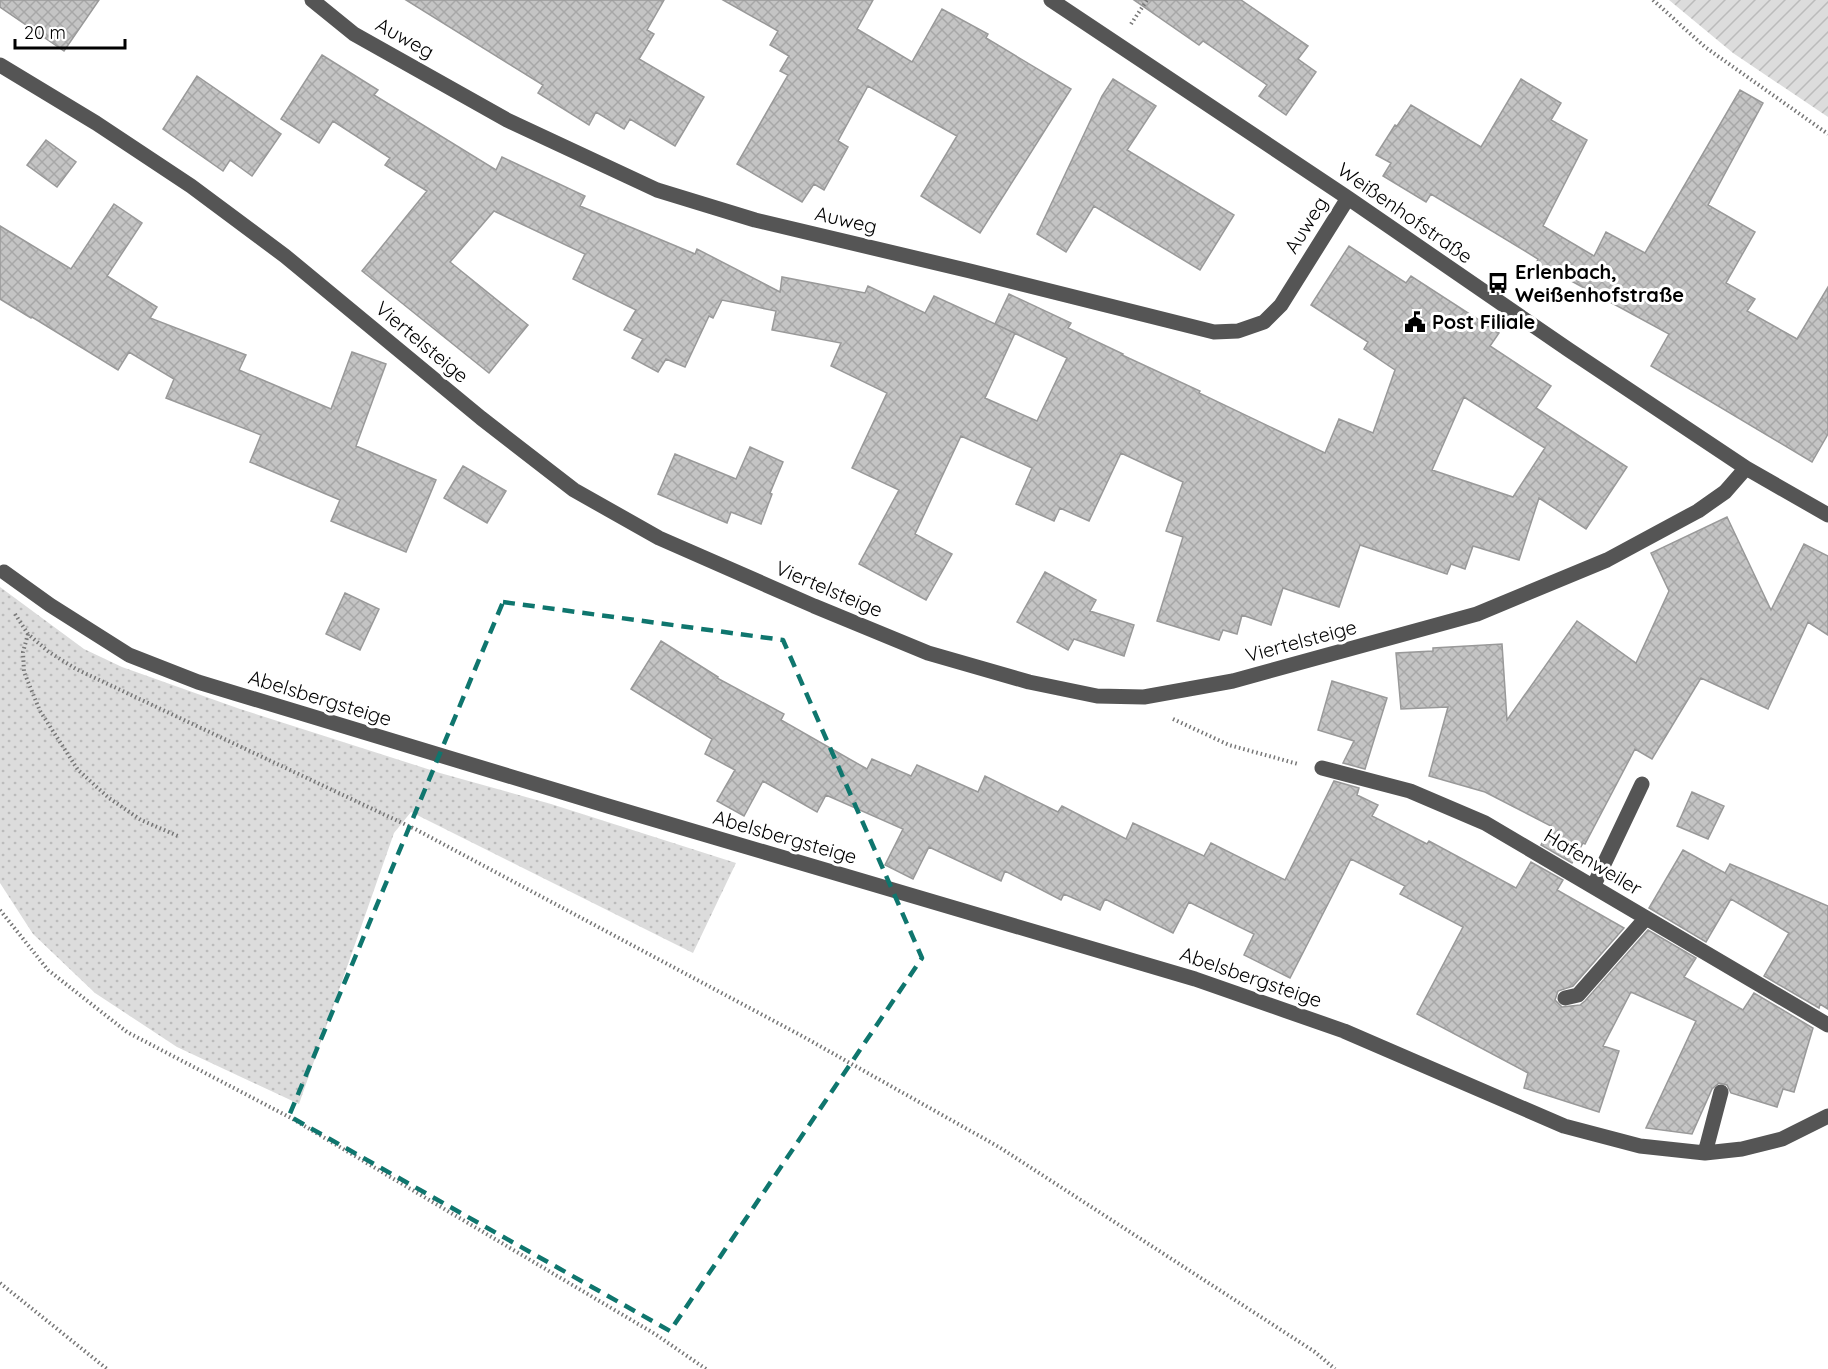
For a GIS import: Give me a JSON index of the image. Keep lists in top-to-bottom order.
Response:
{
  "streets": {
    "street": [
      "Auweg",
      "Weißenhofstraße",
      "Viertelsteige",
      "Abelsbergsteige",
      "Hafenweiler"
    ]
  },
  "crossings": [
    ["Auweg", "Weißenhofstraße"],
    ["Weißenhofstraße", "Viertelsteige"]
  ],
  "places": {
    "bus stop": ["Erlenbach, Weißenhofstraße"],
    "public building": ["Post Filiale"]
  },
  "scale_bar": "20 m"
}
